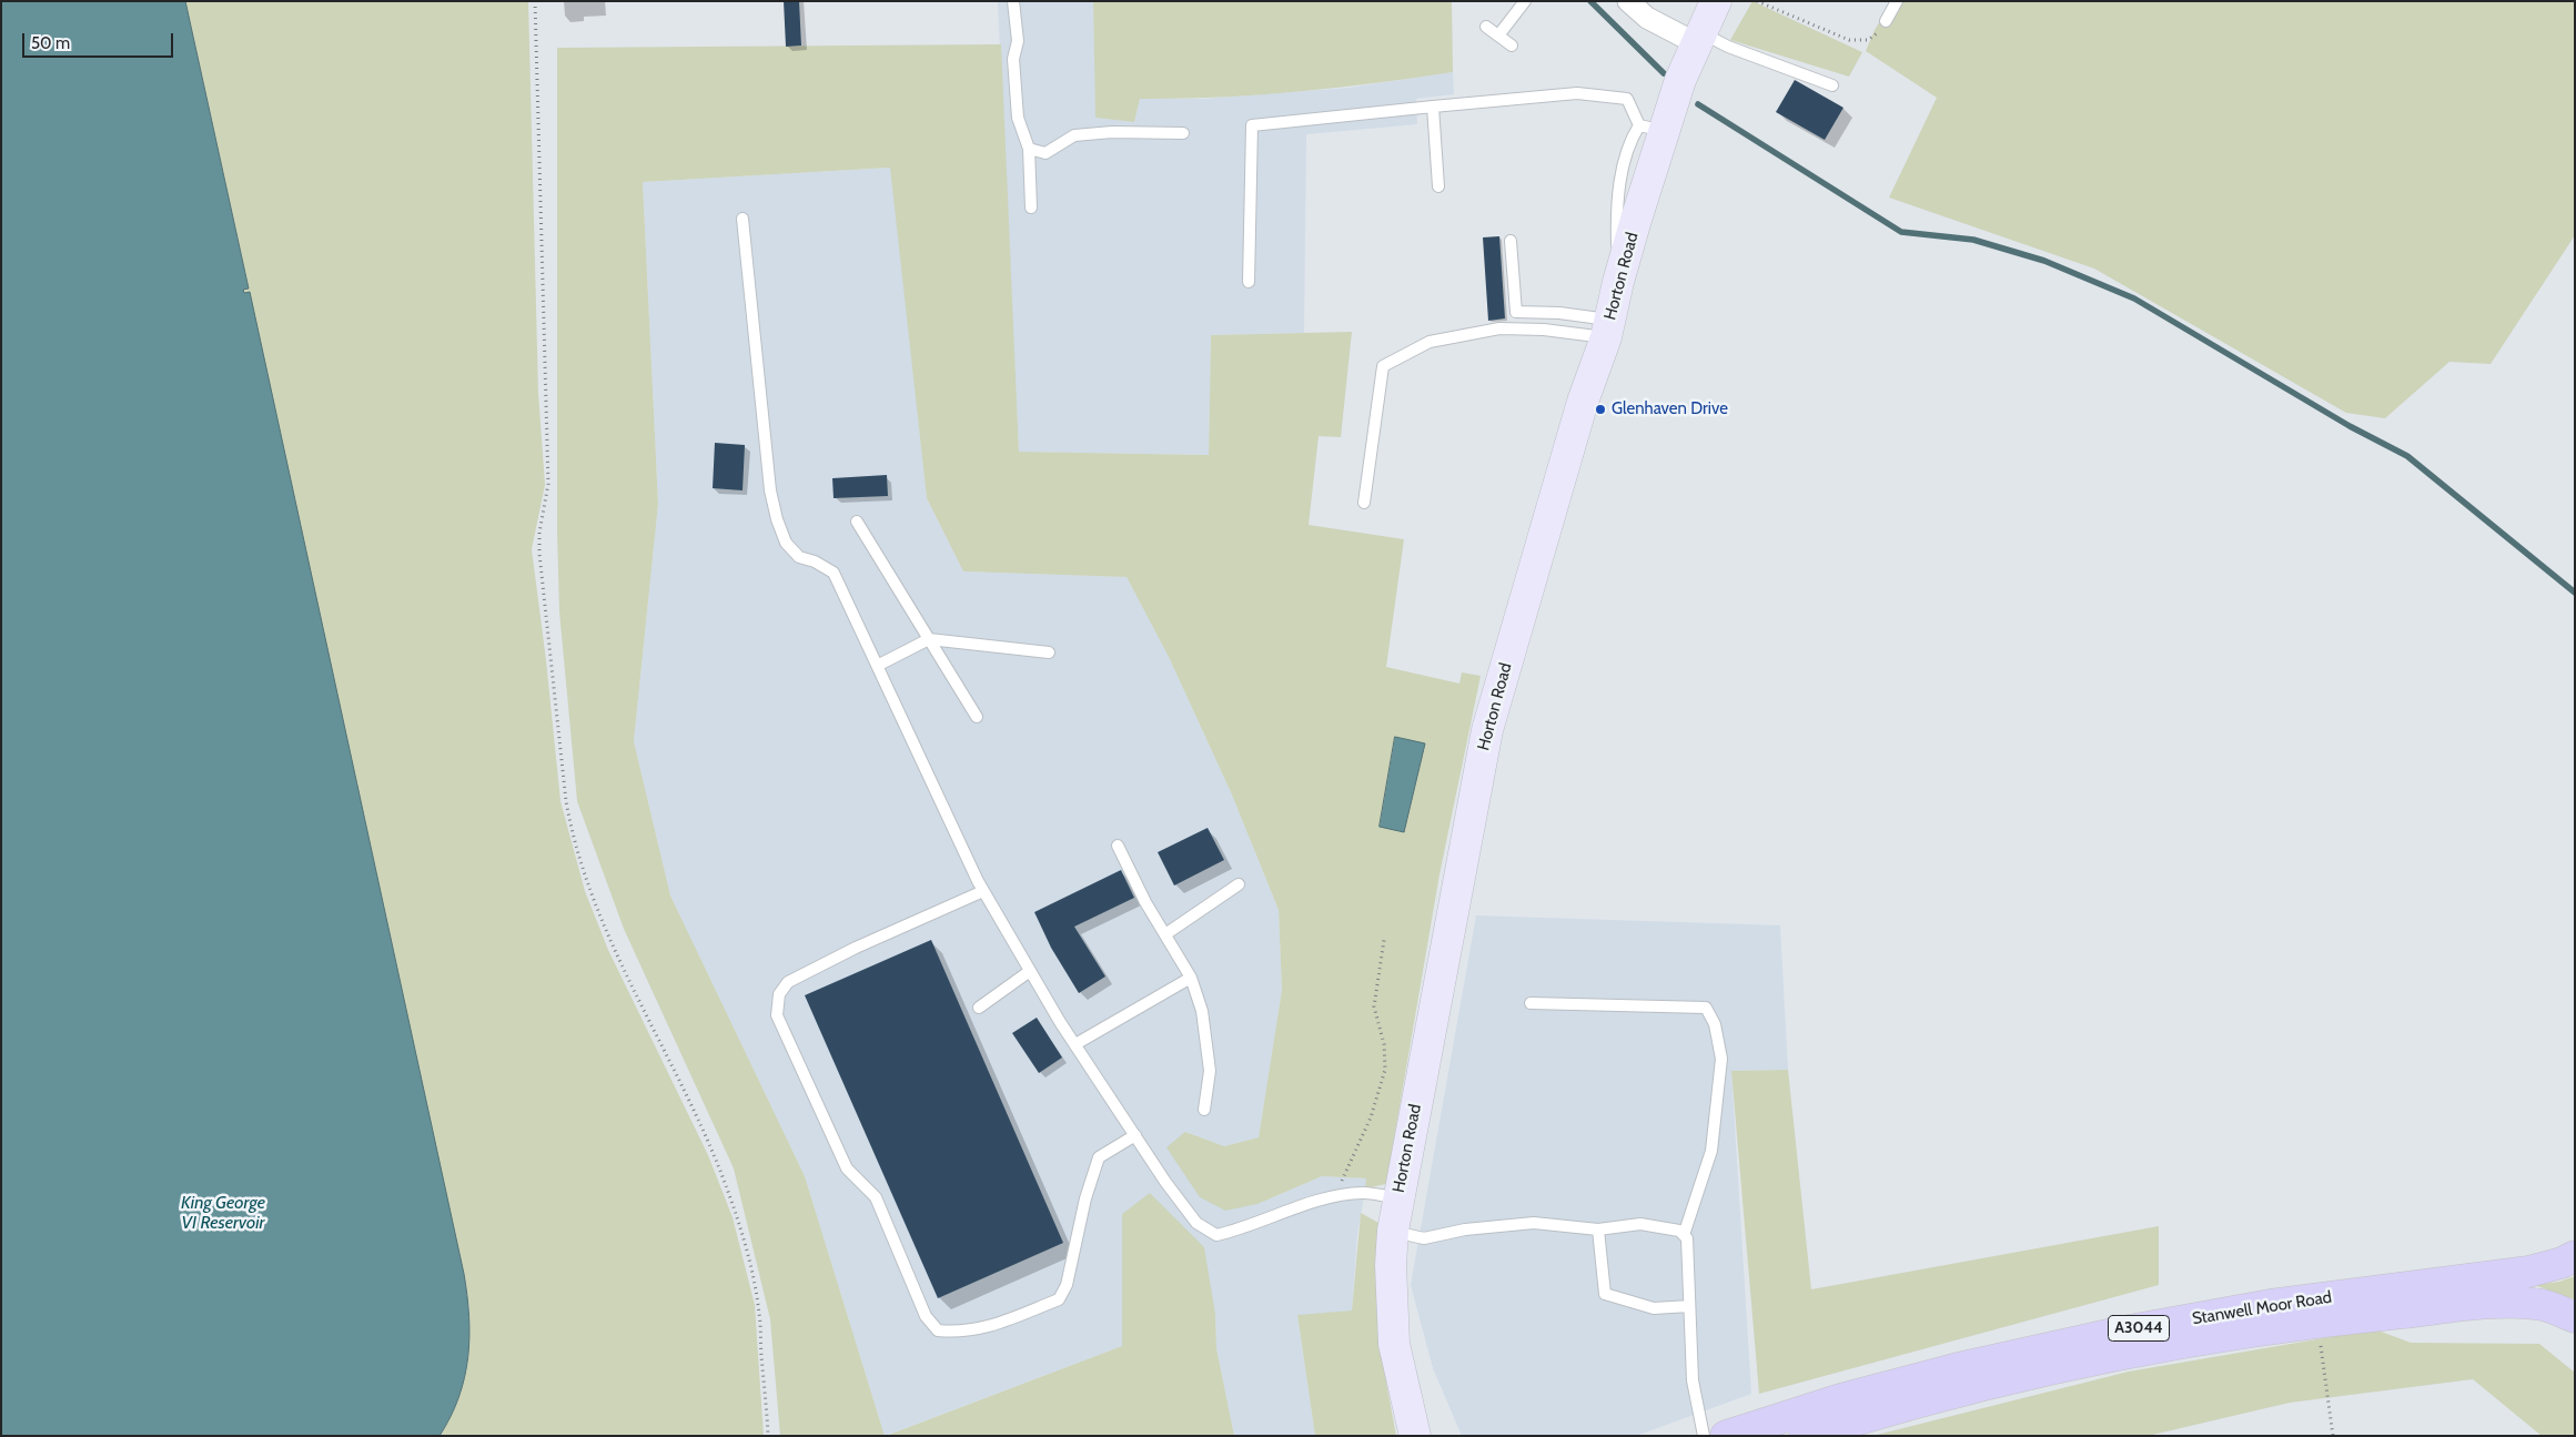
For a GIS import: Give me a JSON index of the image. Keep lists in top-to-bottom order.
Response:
{
  "streets": {
    "main road": ["Stanwell Moor Road", "A3044"],
    "street": ["Horton Road"]
  },
  "water": ["King George VI Reservoir"],
  "places": ["Glenhaven Drive"],
  "scale_bar": "50 m"
}
